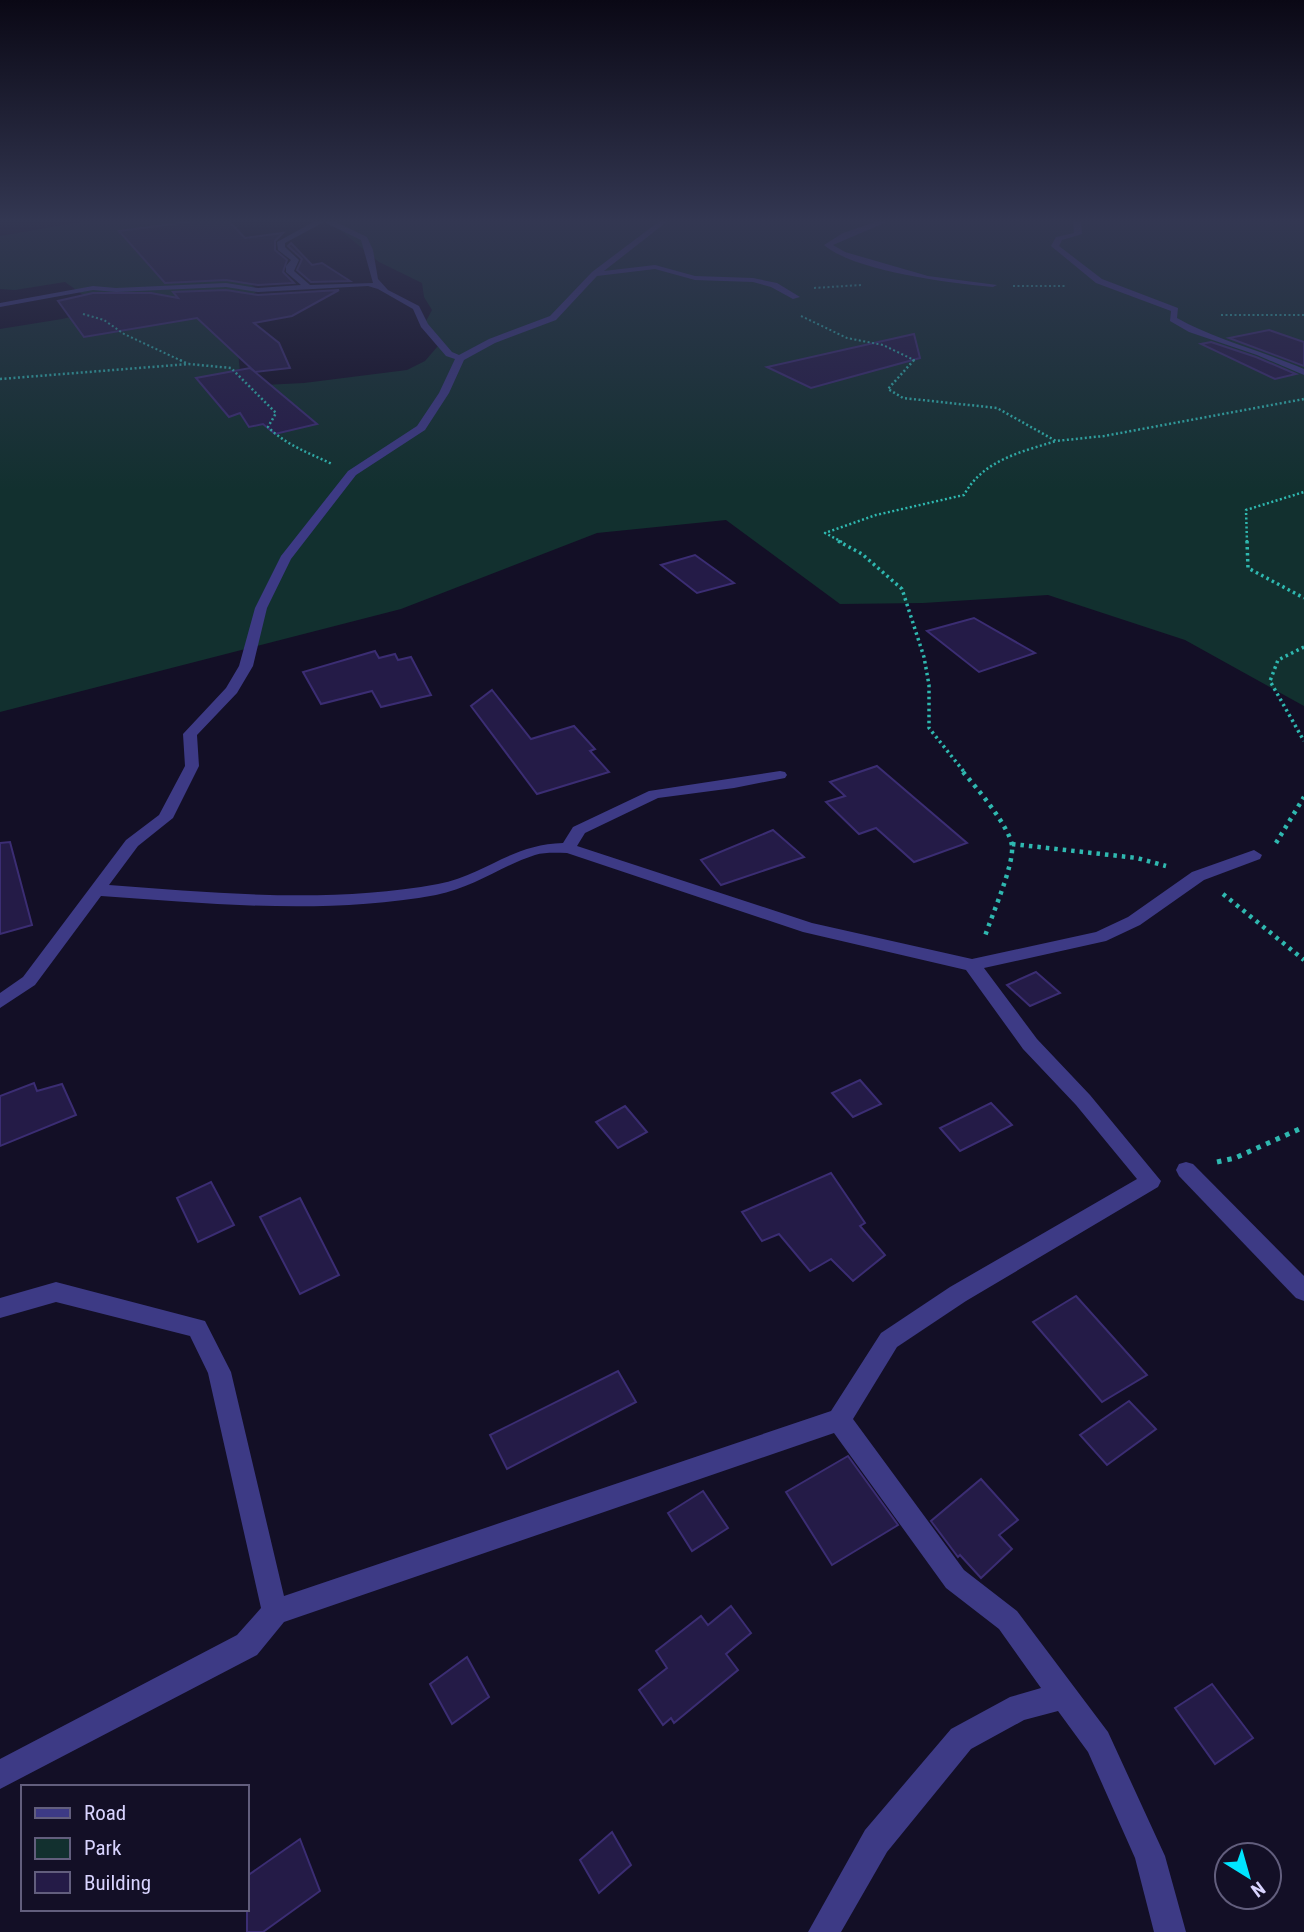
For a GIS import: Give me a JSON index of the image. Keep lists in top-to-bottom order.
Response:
{
  "legend": ["Road", "Park", "Building"],
  "north": "bottom right"
}
